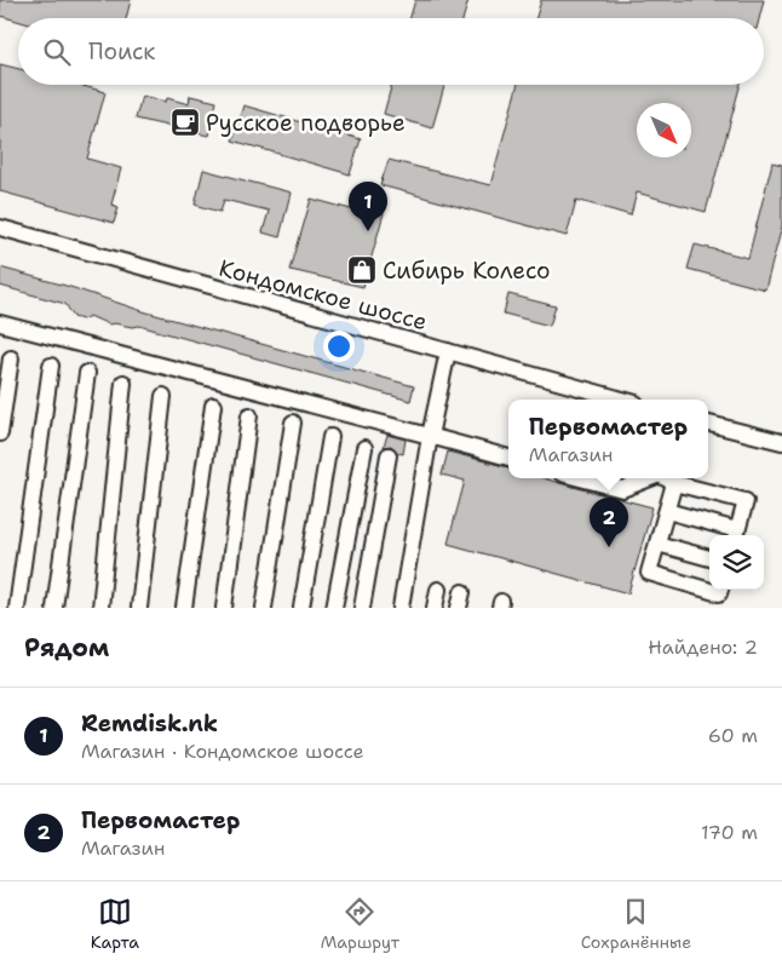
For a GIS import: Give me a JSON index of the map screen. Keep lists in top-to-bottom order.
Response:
{
  "streets": {
    "street": ["Кондомское шоссе"]
  },
  "places": {
    "cafe": ["Русское подворье"],
    "shop": ["Сибирь Колесо"]
  },
  "north": "bottom right",
  "page": {
    "search": "Поиск",
    "pins": ["1", "2"],
    "popup": ["Первомастер", "Магазин"],
    "heading": ["Рядом", "Найдено: 2"],
    "list": [
      {
        "mark": "1",
        "name": "Remdisk.nk",
        "note": "Магазин · Кондомское шоссе",
        "value": "60 m"
      },
      {
        "mark": "2",
        "name": "Первомастер",
        "note": "Магазин",
        "value": "170 m"
      }
    ],
    "nav": ["Карта", "Маршрут", "Сохранённые"]
  }
}
